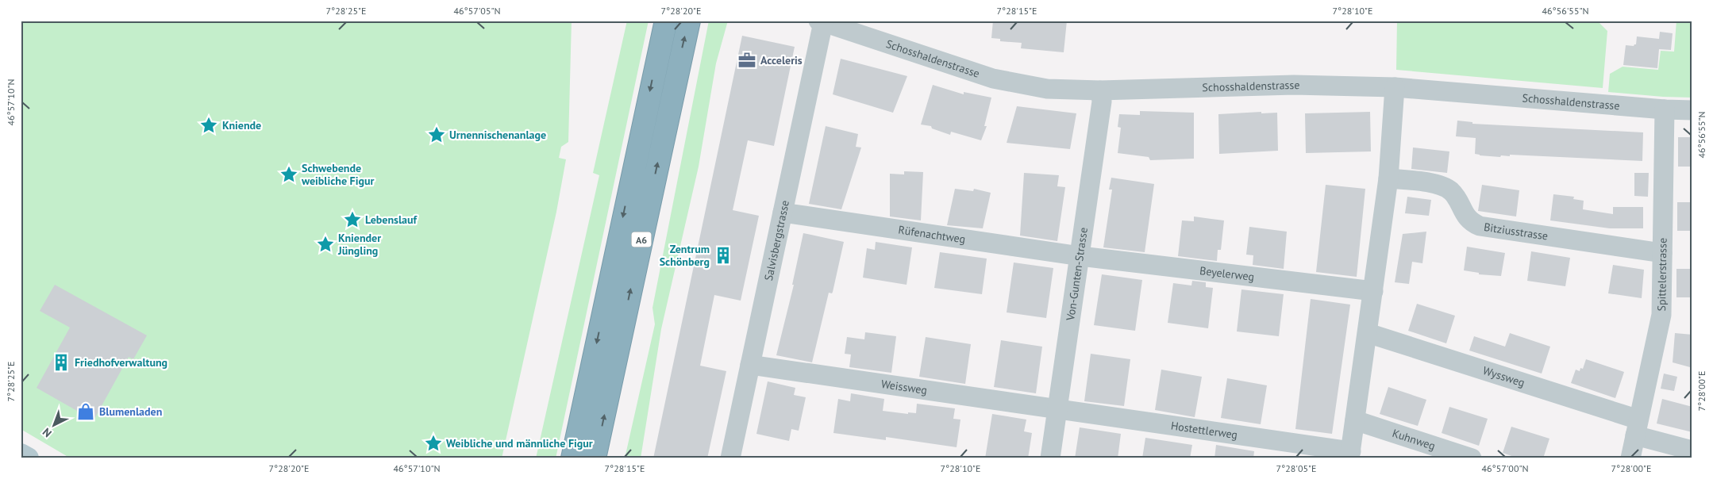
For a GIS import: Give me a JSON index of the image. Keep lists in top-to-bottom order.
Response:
{
  "streets": {
    "highway": ["A6"],
    "street": [
      "Schosshaldenstrasse",
      "Bitziusstrasse",
      "Rüfenachtweg",
      "Salvisbergstrasse",
      "Beyelerweg",
      "Spittelerstrasse",
      "Von-Gunten-Strasse",
      "Wyssweg",
      "Weissweg",
      "Hostettlerweg",
      "Kuhnweg"
    ]
  },
  "crossings": [
    ["Schosshaldenstrasse", "Salvisbergstrasse"],
    ["Schosshaldenstrasse", "Spittelerstrasse"],
    ["Schosshaldenstrasse", "Von-Gunten-Strasse"],
    ["Bitziusstrasse", "Spittelerstrasse"],
    ["Rüfenachtweg", "Salvisbergstrasse"],
    ["Rüfenachtweg", "Beyelerweg"],
    ["Rüfenachtweg", "Von-Gunten-Strasse"],
    ["Salvisbergstrasse", "Weissweg"],
    ["Beyelerweg", "Von-Gunten-Strasse"],
    ["Spittelerstrasse", "Wyssweg"],
    ["Von-Gunten-Strasse", "Weissweg"],
    ["Von-Gunten-Strasse", "Hostettlerweg"],
    ["Weissweg", "Hostettlerweg"]
  ],
  "places": {
    "office": ["Acceleris"],
    "place": [
      "Kniende",
      "Urnennischenanlage",
      "Schwebende weibliche Figur",
      "Lebenslauf",
      "Kniender Jüngling",
      "Weibliche und männliche Figur"
    ],
    "building": ["Zentrum Schönberg", "Friedhofverwaltung"],
    "shop": ["Blumenladen"]
  },
  "north": "bottom left",
  "coordinates": [
    "7°28'25\"E",
    "46°57'05\"N",
    "7°28'20\"E",
    "7°28'15\"E",
    "7°28'10\"E",
    "46°56'55\"N",
    "46°57'10\"N",
    "7°28'00\"E",
    "7°28'05\"E",
    "46°57'00\"N"
  ]
}
